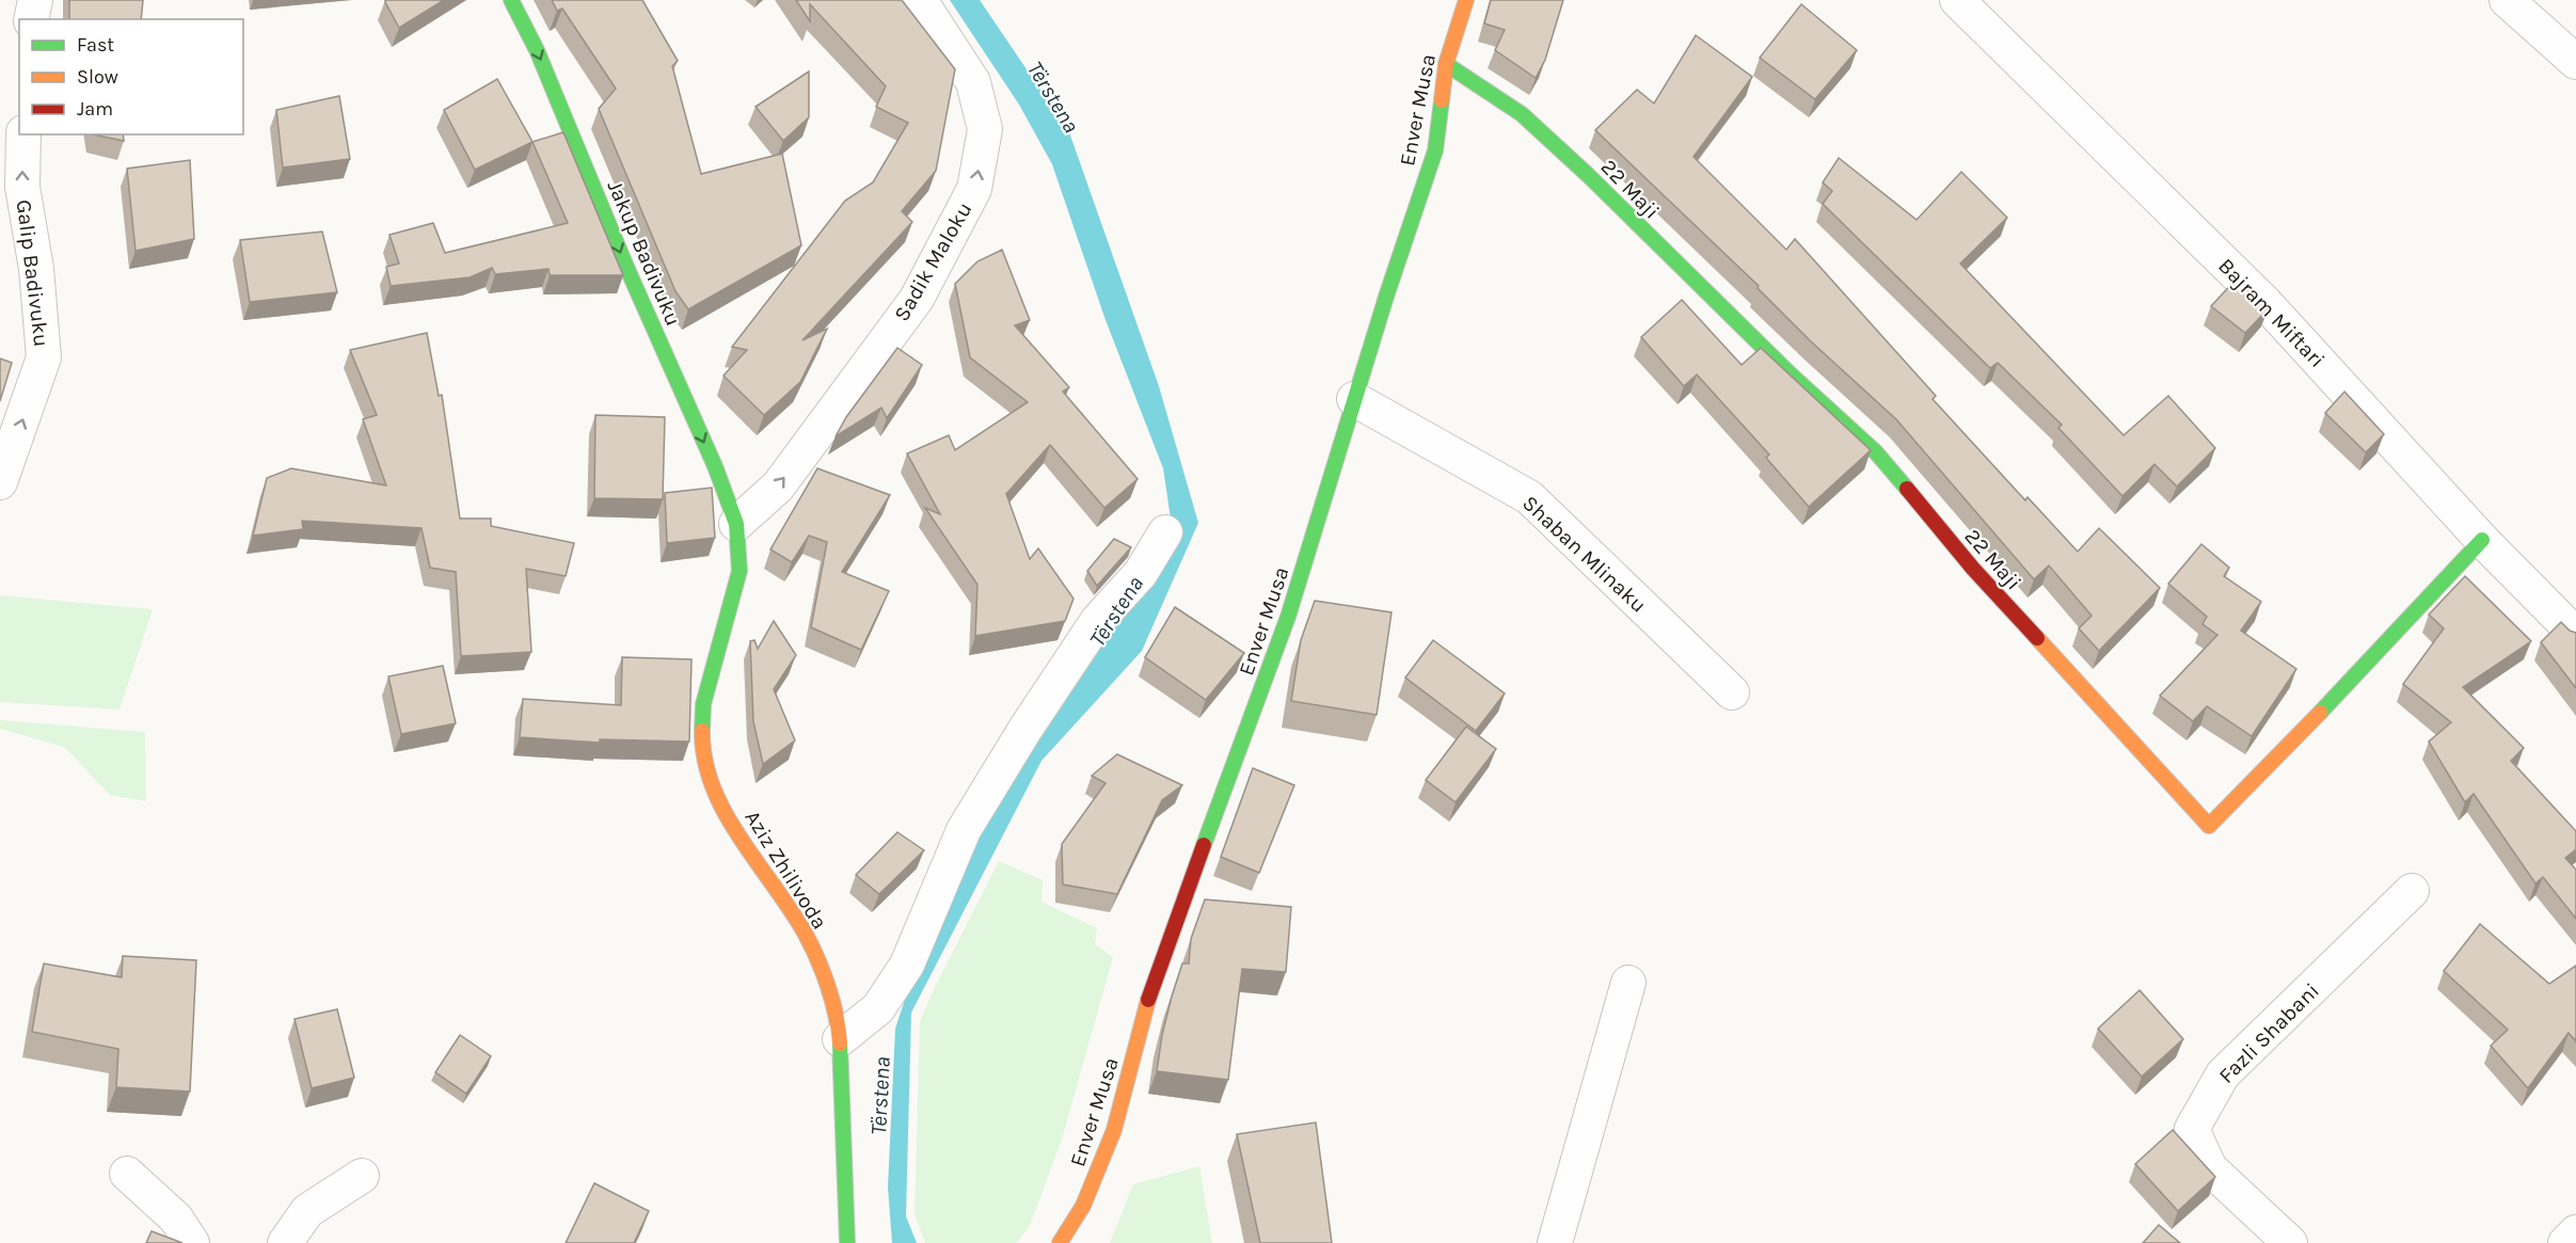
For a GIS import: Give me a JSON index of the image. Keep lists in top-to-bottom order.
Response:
{
  "streets": {
    "street": [
      "Enver Musa",
      "22 Maji",
      "Jakup Badivuku",
      "Sadik Maloku",
      "Galip Badivuku",
      "Bajram Miftari",
      "Shaban Mlinaku",
      "Aziz Zhilivoda",
      "Fazli Shabani"
    ]
  },
  "crossings": [
    ["Enver Musa", "22 Maji"],
    ["Enver Musa", "Shaban Mlinaku"],
    ["22 Maji", "Bajram Miftari"],
    ["Jakup Badivuku", "Sadik Maloku"],
    ["Jakup Badivuku", "Aziz Zhilivoda"],
    ["Sadik Maloku", "Aziz Zhilivoda"]
  ],
  "one_way": ["Jakup Badivuku", "Sadik Maloku", "Galip Badivuku"],
  "water": ["Tërstena"],
  "legend": ["Fast", "Slow", "Jam"]
}
